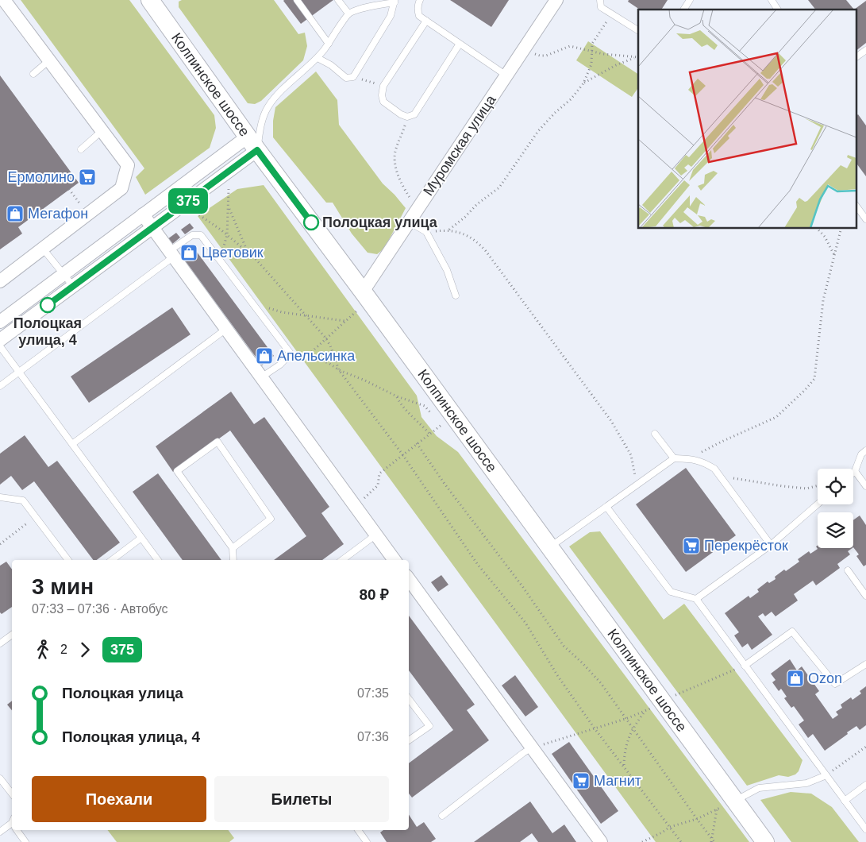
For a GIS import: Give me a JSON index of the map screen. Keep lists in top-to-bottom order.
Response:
{
  "streets": {
    "main road": ["Колпинское шоссе"],
    "street": ["Муромская улица"]
  },
  "crossings": [
    ["Колпинское шоссе", "Муромская улица"]
  ],
  "places": {
    "supermarket": ["Ермолино", "Перекрёсток", "Магнит"],
    "shop": [
      "Мегафон",
      "Цветовик",
      "Апельсинка",
      "Ozon"
    ],
    "other": ["Полоцкая улица", "Полоцкая улица, 4"]
  },
  "lines": ["bus line 375"],
  "page": {
    "on_map": "375",
    "heading": ["3 мин", "07:33 – 07:36 · Автобус", "80 ₽"],
    "legs": ["2", "375"],
    "list": [
      {
        "name": "Полоцкая улица",
        "value": "07:35"
      },
      {
        "name": "Полоцкая улица, 4",
        "value": "07:36"
      }
    ],
    "buttons": ["Поехали", "Билеты"]
  }
}
